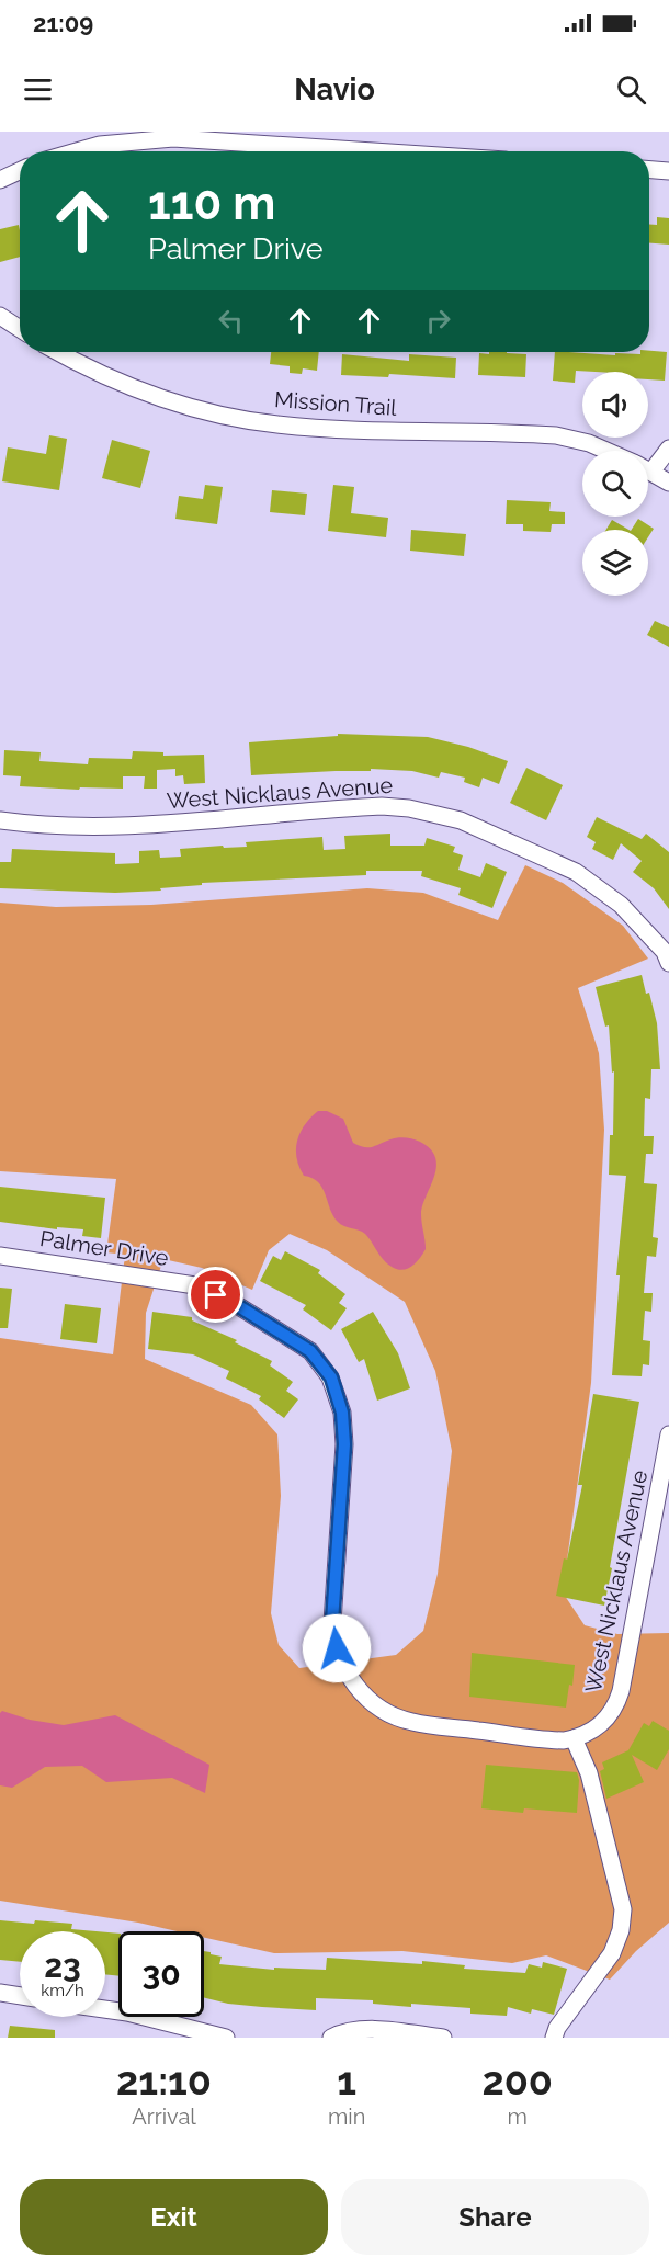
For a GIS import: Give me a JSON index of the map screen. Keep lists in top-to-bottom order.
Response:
{
  "streets": {
    "street": ["Mission Trail", "West Nicklaus Avenue", "Palmer Drive"]
  },
  "crossings": [
    ["West Nicklaus Avenue", "Palmer Drive"]
  ],
  "page": {
    "status": "21:09",
    "header": "Navio",
    "turn": ["110 m", "Palmer Drive"],
    "speed": "23 km/h",
    "limit": "30",
    "eta": [
      "21:10",
      "Arrival",
      "1",
      "min",
      "200",
      "m"
    ],
    "buttons": ["Exit", "Share"]
  }
}
